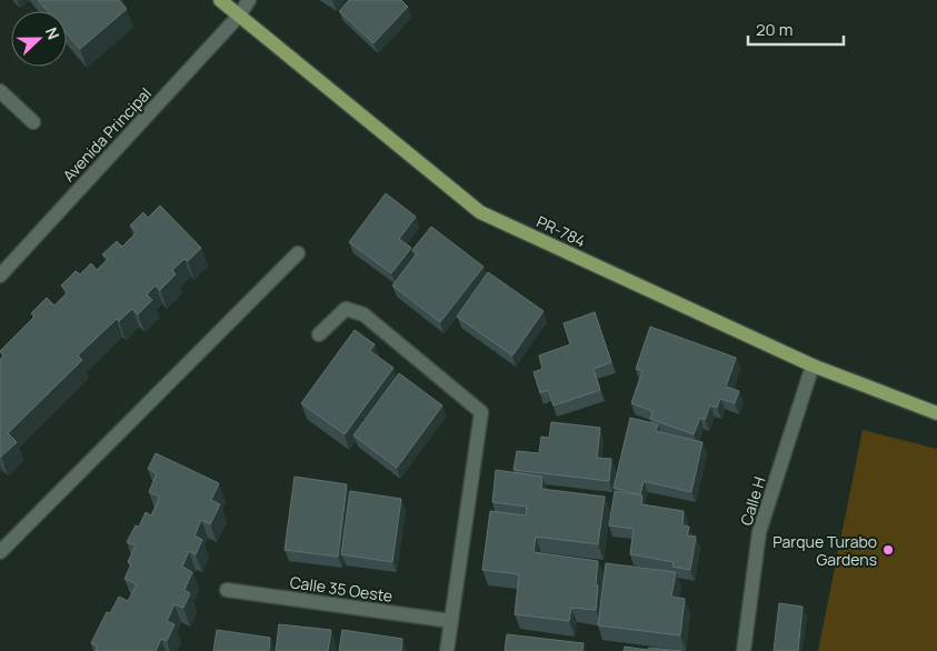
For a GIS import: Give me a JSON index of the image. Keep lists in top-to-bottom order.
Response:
{
  "streets": {
    "main road": ["PR-784"],
    "street": ["Avenida Principal", "Calle H", "Calle 35 Oeste"]
  },
  "crossings": [
    ["Avenida Principal", "PR-784"],
    ["PR-784", "Calle H"]
  ],
  "places": ["Parque Turabo Gardens"],
  "scale_bar": "20 m",
  "north": "right"
}
